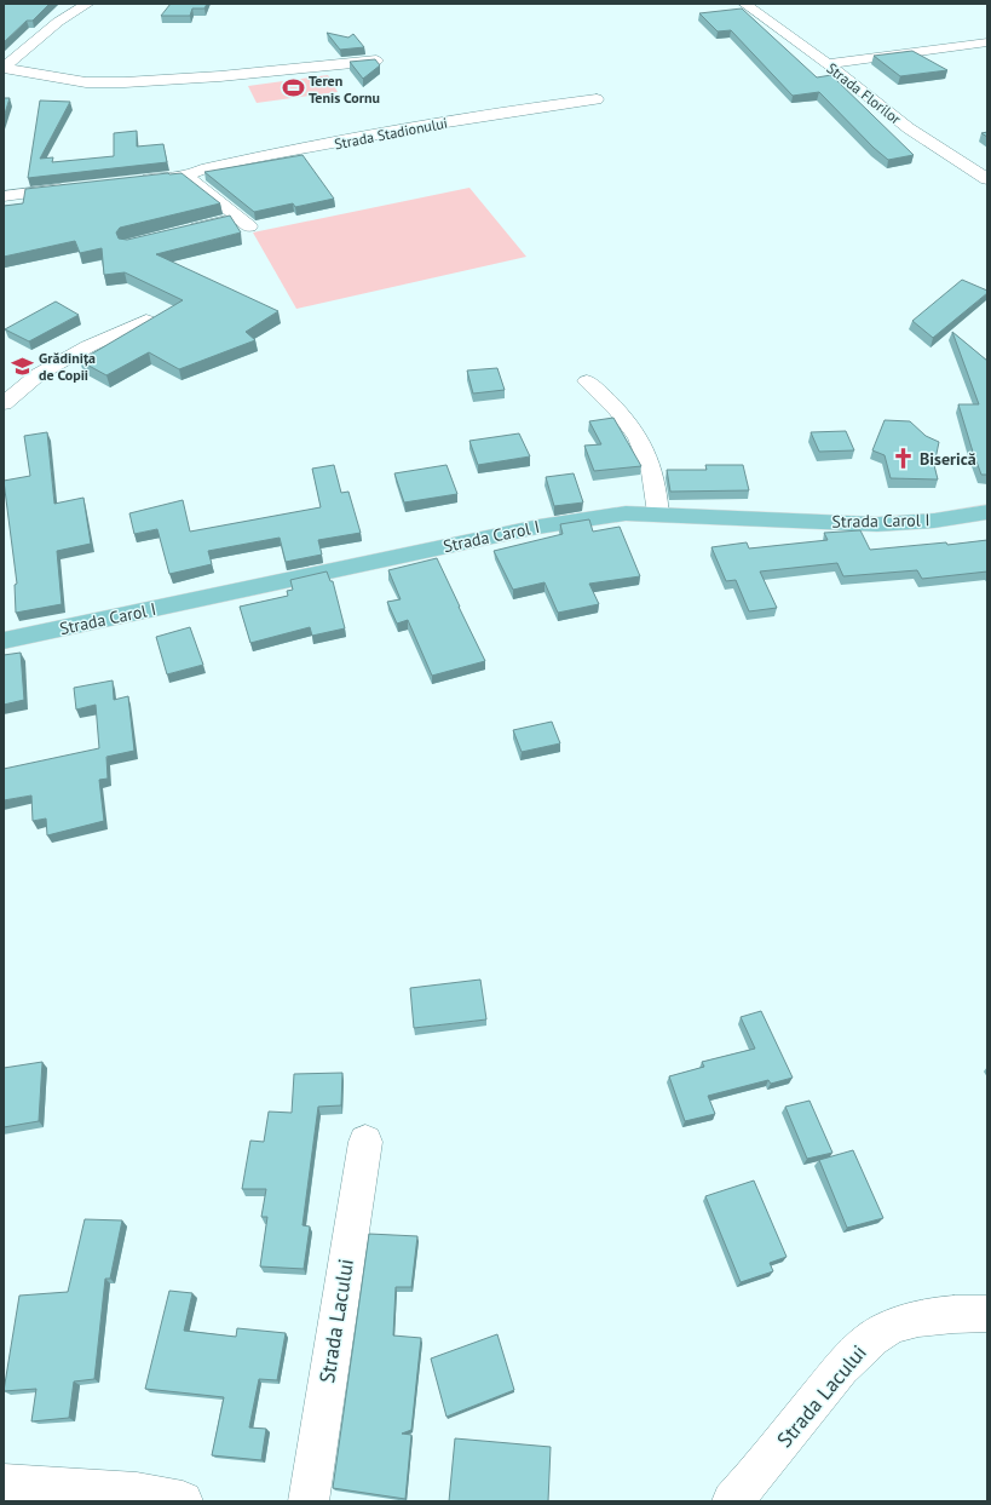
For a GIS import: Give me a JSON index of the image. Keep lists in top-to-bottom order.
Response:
{
  "streets": {
    "main road": ["Strada Carol I"],
    "street": ["Strada Florilor", "Strada Stadionului", "Strada Lacului"]
  },
  "places": {
    "sports": ["Teren Tenis Cornu"],
    "school or university": ["Grădinița de Copii"],
    "church": ["Biserică"]
  }
}
